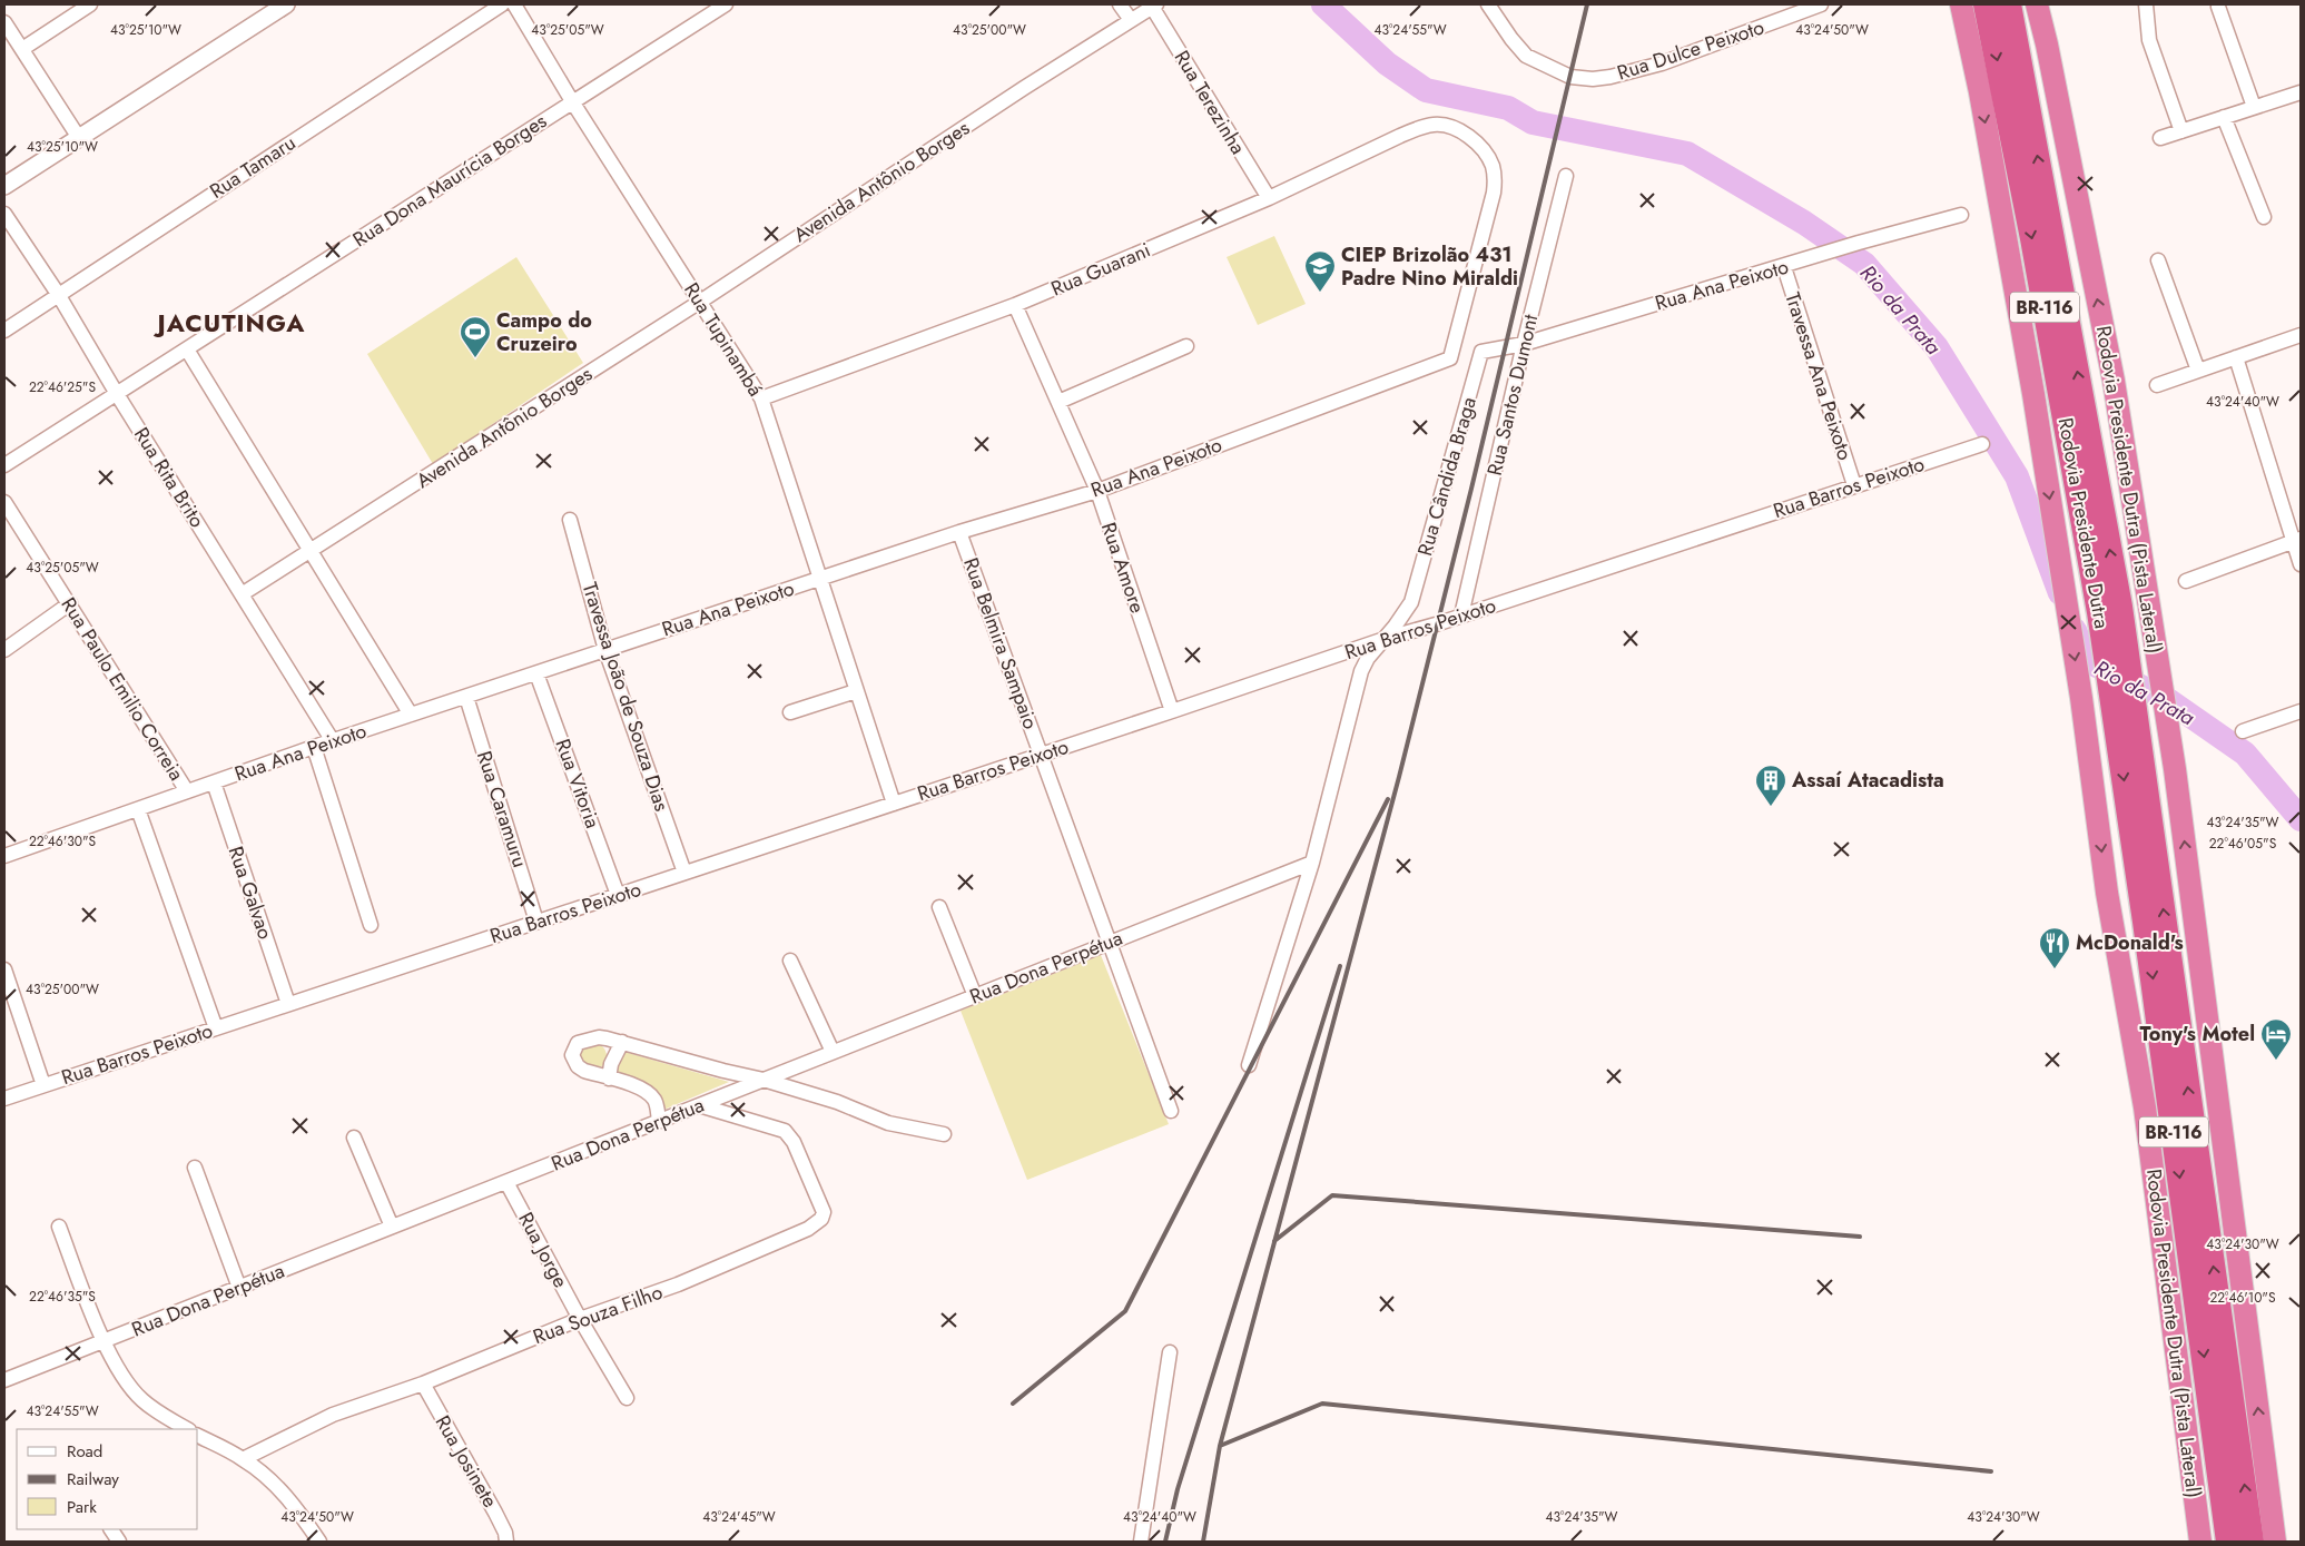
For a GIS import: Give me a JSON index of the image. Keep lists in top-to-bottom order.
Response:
{
  "streets": {
    "highway": ["BR-116", "Rodovia Presidente Dutra (Pista Lateral)", "Rodovia Presidente Dutra"],
    "street": [
      "Rua Dulce Peixoto",
      "Rua Terezinha",
      "Rua Tamaru",
      "Rua Dona Maurícia Borges",
      "Avenida Antônio Borges",
      "Rua Guarani",
      "Rua Ana Peixoto",
      "Rua Tupinambá",
      "Travessa Ana Peixoto",
      "Rua Santos Dumont",
      "Rua Cândida Braga",
      "Rua Rita Brito",
      "Rua Barros Peixoto",
      "Rua Amore",
      "Rua Belmira Sampaio",
      "Rua Paulo Emilio Correia",
      "Travessa João de Souza Dias",
      "Rua Vitoria",
      "Rua Caramuru",
      "Rua Galvao",
      "Rua Dona Perpétua",
      "Rua Jorge",
      "Rua Souza Filho",
      "Rua Josinete"
    ]
  },
  "crossings": [
    ["Rua Terezinha", "Avenida Antônio Borges"],
    ["Rua Terezinha", "Rua Guarani"],
    ["Rua Tamaru", "Rua Rita Brito"],
    ["Rua Dona Maurícia Borges", "Rua Tupinambá"],
    ["Rua Dona Maurícia Borges", "Rua Rita Brito"],
    ["Avenida Antônio Borges", "Rua Tupinambá"],
    ["Avenida Antônio Borges", "Rua Rita Brito"],
    ["Rua Guarani", "Rua Ana Peixoto"],
    ["Rua Guarani", "Rua Tupinambá"],
    ["Rua Guarani", "Rua Amore"],
    ["Rua Ana Peixoto", "Rua Tupinambá"],
    ["Rua Ana Peixoto", "Travessa Ana Peixoto"],
    ["Rua Ana Peixoto", "Rua Santos Dumont"],
    ["Rua Ana Peixoto", "Rua Cândida Braga"],
    ["Rua Ana Peixoto", "Rua Rita Brito"],
    ["Rua Ana Peixoto", "Rua Amore"],
    ["Rua Ana Peixoto", "Rua Belmira Sampaio"],
    ["Rua Ana Peixoto", "Rua Paulo Emilio Correia"],
    ["Rua Ana Peixoto", "Travessa João de Souza Dias"],
    ["Rua Ana Peixoto", "Rua Vitoria"],
    ["Rua Ana Peixoto", "Rua Caramuru"],
    ["Rua Ana Peixoto", "Rua Galvao"],
    ["Rua Tupinambá", "Rua Barros Peixoto"],
    ["Travessa Ana Peixoto", "Rua Barros Peixoto"],
    ["Rua Santos Dumont", "Rua Barros Peixoto"],
    ["Rua Cândida Braga", "Rua Barros Peixoto"],
    ["Rua Barros Peixoto", "Rua Amore"],
    ["Rua Barros Peixoto", "Rua Belmira Sampaio"],
    ["Rua Barros Peixoto", "Travessa João de Souza Dias"],
    ["Rua Barros Peixoto", "Rua Vitoria"],
    ["Rua Barros Peixoto", "Rua Caramuru"],
    ["Rua Barros Peixoto", "Rua Galvao"],
    ["Rodovia Presidente Dutra (Pista Lateral)", "Rodovia Presidente Dutra"],
    ["Rua Belmira Sampaio", "Rua Dona Perpétua"],
    ["Rua Dona Perpétua", "Rua Jorge"],
    ["Rua Dona Perpétua", "Rua Souza Filho"],
    ["Rua Jorge", "Rua Souza Filho"],
    ["Rua Souza Filho", "Rua Josinete"]
  ],
  "districts": ["JACUTINGA"],
  "water": ["Rio da Prata"],
  "places": {
    "school or university": ["CIEP Brizolão 431 Padre Nino Miraldi"],
    "sports": ["Campo do Cruzeiro"],
    "building": ["Assaí Atacadista"],
    "restaurant": ["McDonald's"],
    "hotel": ["Tony's Motel"]
  },
  "legend": ["Road", "Railway", "Park"],
  "coordinates": [
    "43°25'10\"W",
    "43°25'05\"W",
    "43°25'00\"W",
    "43°24'55\"W",
    "43°24'50\"W",
    "22°46'25\"S",
    "43°24'40\"W",
    "43°24'35\"W",
    "22°46'30\"S",
    "22°46'05\"S",
    "43°24'30\"W",
    "22°46'35\"S",
    "22°46'10\"S",
    "43°24'45\"W"
  ]
}
